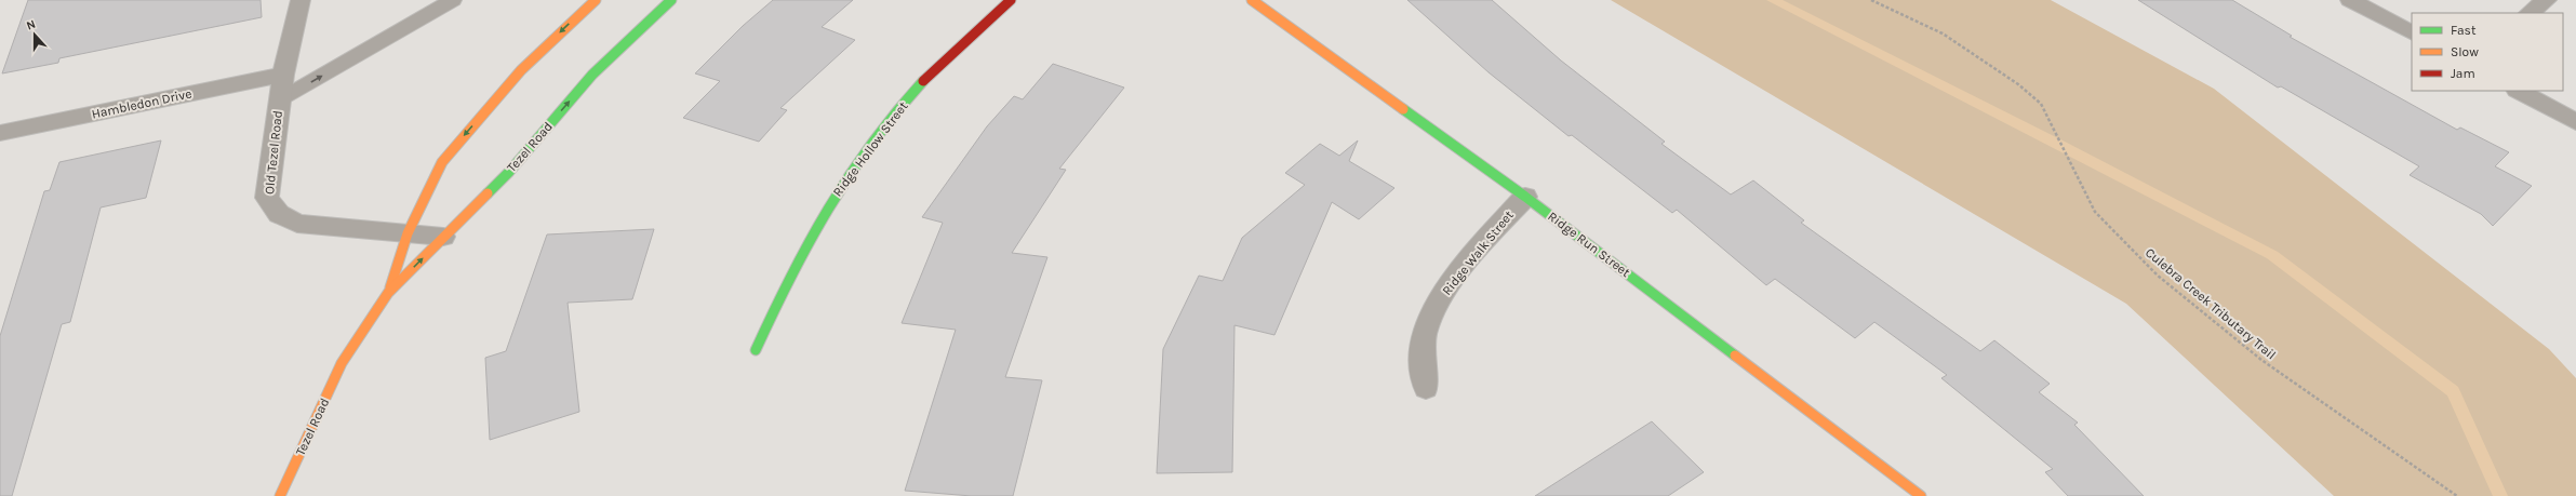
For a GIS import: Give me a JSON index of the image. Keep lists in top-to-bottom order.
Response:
{
  "streets": {
    "street": [
      "Hambledon Drive",
      "Tezel Road",
      "Ridge Hollow Street",
      "Old Tezel Road",
      "Ridge Run Street",
      "Ridge Walk Street"
    ],
    "path": ["Culebra Creek Tributary Trail"]
  },
  "crossings": [
    ["Hambledon Drive", "Old Tezel Road"],
    ["Tezel Road", "Old Tezel Road"],
    ["Ridge Run Street", "Ridge Walk Street"]
  ],
  "legend": ["Fast", "Slow", "Jam"],
  "north": "top"
}
